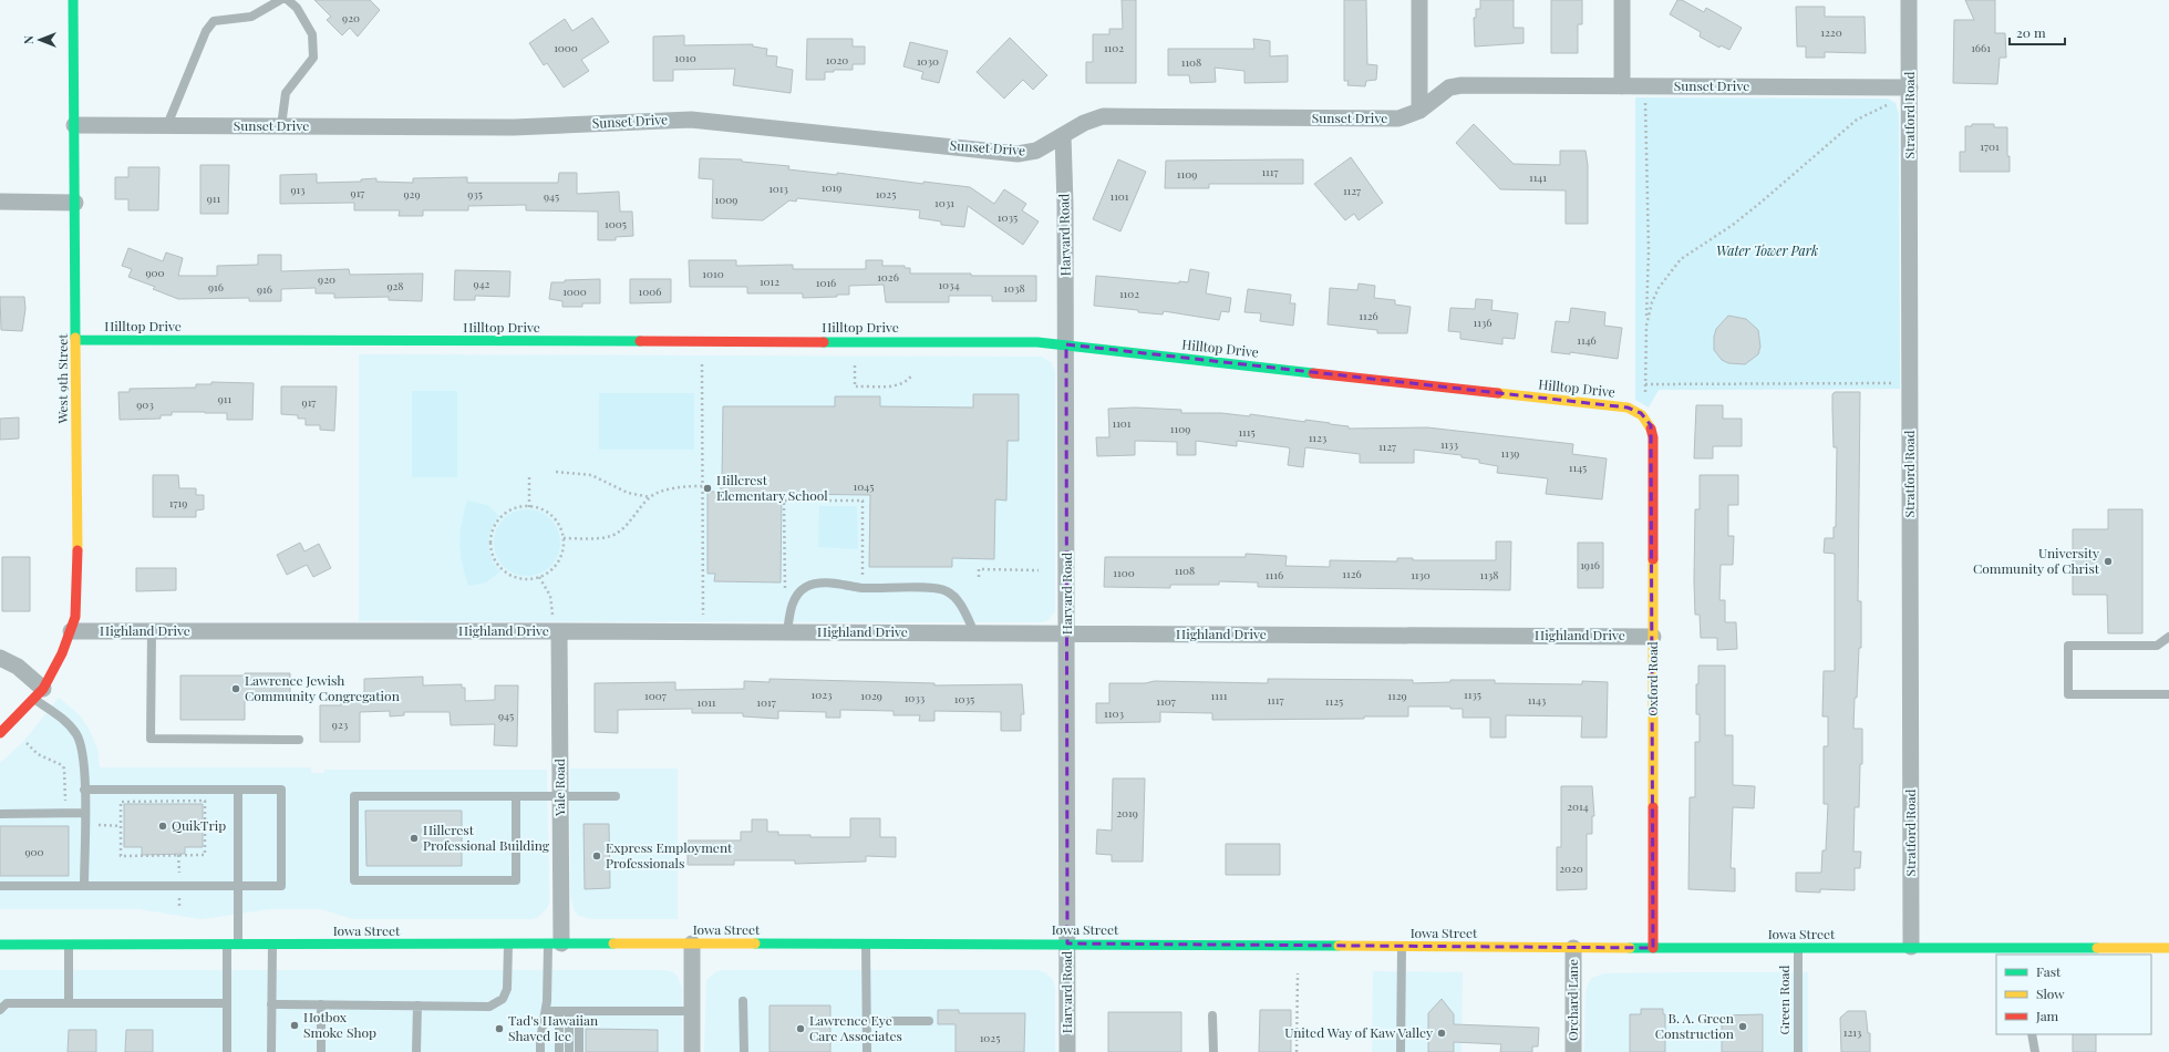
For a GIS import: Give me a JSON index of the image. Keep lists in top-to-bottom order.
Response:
{
  "streets": {
    "main road": [
      "Hilltop Drive",
      "West 9th Street",
      "Oxford Road",
      "Iowa Street"
    ],
    "street": [
      "Sunset Drive",
      "Stratford Road",
      "Harvard Road",
      "Highland Drive",
      "Yale Road",
      "Orchard Lane"
    ],
    "lane": ["Green Road"]
  },
  "crossings": [
    ["Sunset Drive", "Stratford Road"],
    ["Sunset Drive", "Harvard Road"],
    ["Sunset Drive", "West 9th Street"],
    ["Stratford Road", "Iowa Street"],
    ["Harvard Road", "Hilltop Drive"],
    ["Harvard Road", "Highland Drive"],
    ["Harvard Road", "Iowa Street"],
    ["Hilltop Drive", "West 9th Street"],
    ["Hilltop Drive", "Oxford Road"],
    ["West 9th Street", "Highland Drive"],
    ["Highland Drive", "Oxford Road"],
    ["Highland Drive", "Yale Road"],
    ["Oxford Road", "Iowa Street"],
    ["Yale Road", "Iowa Street"],
    ["Iowa Street", "Orchard Lane"],
    ["Iowa Street", "Green Road"]
  ],
  "parks": ["Water Tower Park"],
  "places": [
    "Hillcrest Elementary School",
    "University Community of Christ",
    "Lawrence Jewish Community Congregation",
    "QuikTrip",
    "Hillcrest Professional Building",
    "Express Employment Professionals",
    "Hotbox Smoke Shop",
    "B. A. Green Construction",
    "Tad's Hawaiian Shaved Ice",
    "Lawrence Eye Care Associates",
    "United Way of Kaw Valley"
  ],
  "house_numbers": [
    "920",
    "1220",
    "1000",
    "1102",
    "1661",
    "1010",
    "1020",
    "1030",
    "1108",
    "1701",
    "1117",
    "1109",
    "1141",
    "1019",
    "1013",
    "913",
    "1127",
    "917",
    "929",
    "935",
    "1025",
    "945",
    "1101",
    "911",
    "1009",
    "1031",
    "1035",
    "1005",
    "900",
    "1010",
    "1026",
    "920",
    "1012",
    "1016",
    "942",
    "1034",
    "928",
    "916",
    "1038",
    "916",
    "1000",
    "1006",
    "1102",
    "1126",
    "1136",
    "1146",
    "911",
    "917",
    "903",
    "1101",
    "1109",
    "1115",
    "1123",
    "1133",
    "1127",
    "1139",
    "1145",
    "1045",
    "1719",
    "1916",
    "1108",
    "1100",
    "1126",
    "1116",
    "1130",
    "1138",
    "1023",
    "1135",
    "1007",
    "1029",
    "1111",
    "1129",
    "1033",
    "1035",
    "1117",
    "1143",
    "1107",
    "1125",
    "1011",
    "1017",
    "1103",
    "945",
    "923",
    "2014",
    "2019",
    "900",
    "2020",
    "1213",
    "1025"
  ],
  "legend": ["Fast", "Slow", "Jam"],
  "scale_bar": "20 m",
  "north": "left"
}
